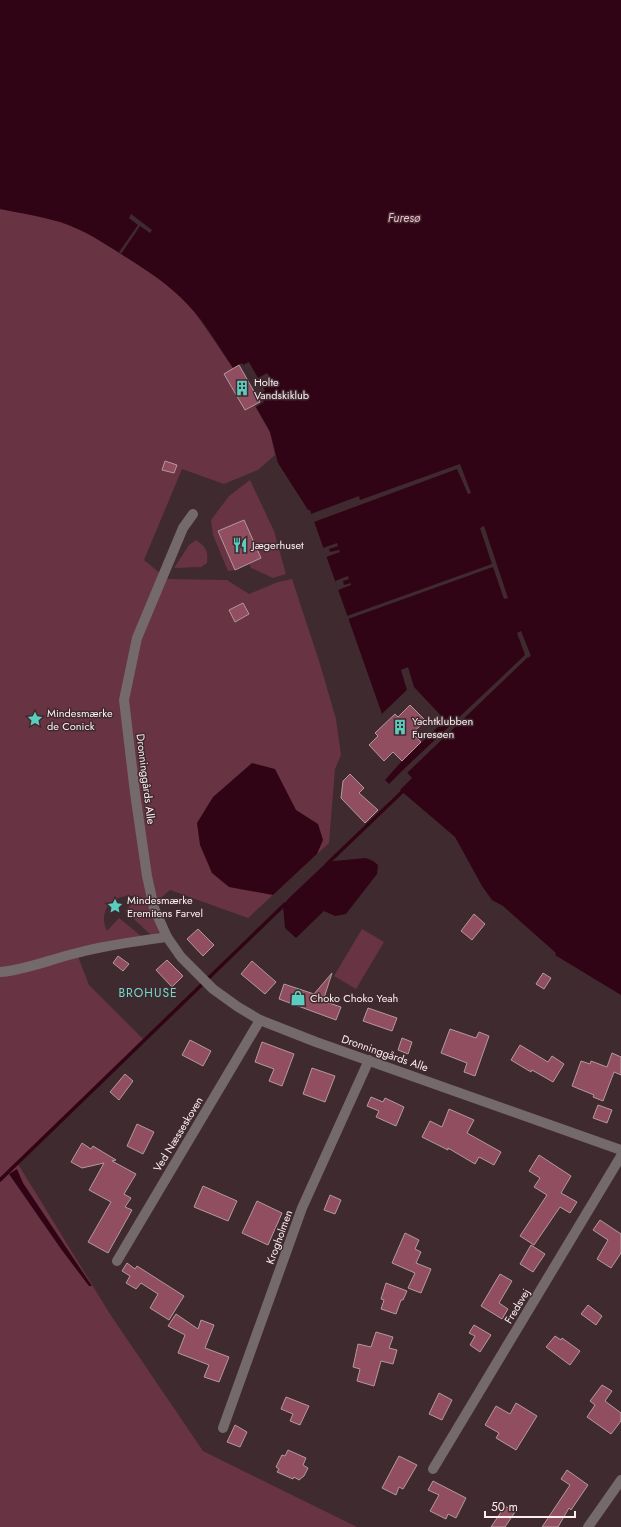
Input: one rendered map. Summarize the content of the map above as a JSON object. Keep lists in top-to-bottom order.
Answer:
{
  "streets": {
    "street": [
      "Dronninggårds Alle",
      "Ved Næsseskoven",
      "Krogholmen",
      "Fredsvej"
    ]
  },
  "crossings": [
    ["Dronninggårds Alle", "Ved Næsseskoven"],
    ["Dronninggårds Alle", "Krogholmen"]
  ],
  "districts": ["BROHUSE"],
  "water": ["Furesø"],
  "places": {
    "building": ["Holte Vandskiklub", "Yachtklubben Furesøen"],
    "restaurant": ["Jægerhuset"],
    "place": ["Mindesmærke de Conick", "Mindesmærke Eremitens Farvel"],
    "shop": ["Choko Choko Yeah"]
  },
  "scale_bar": "50 m"
}
